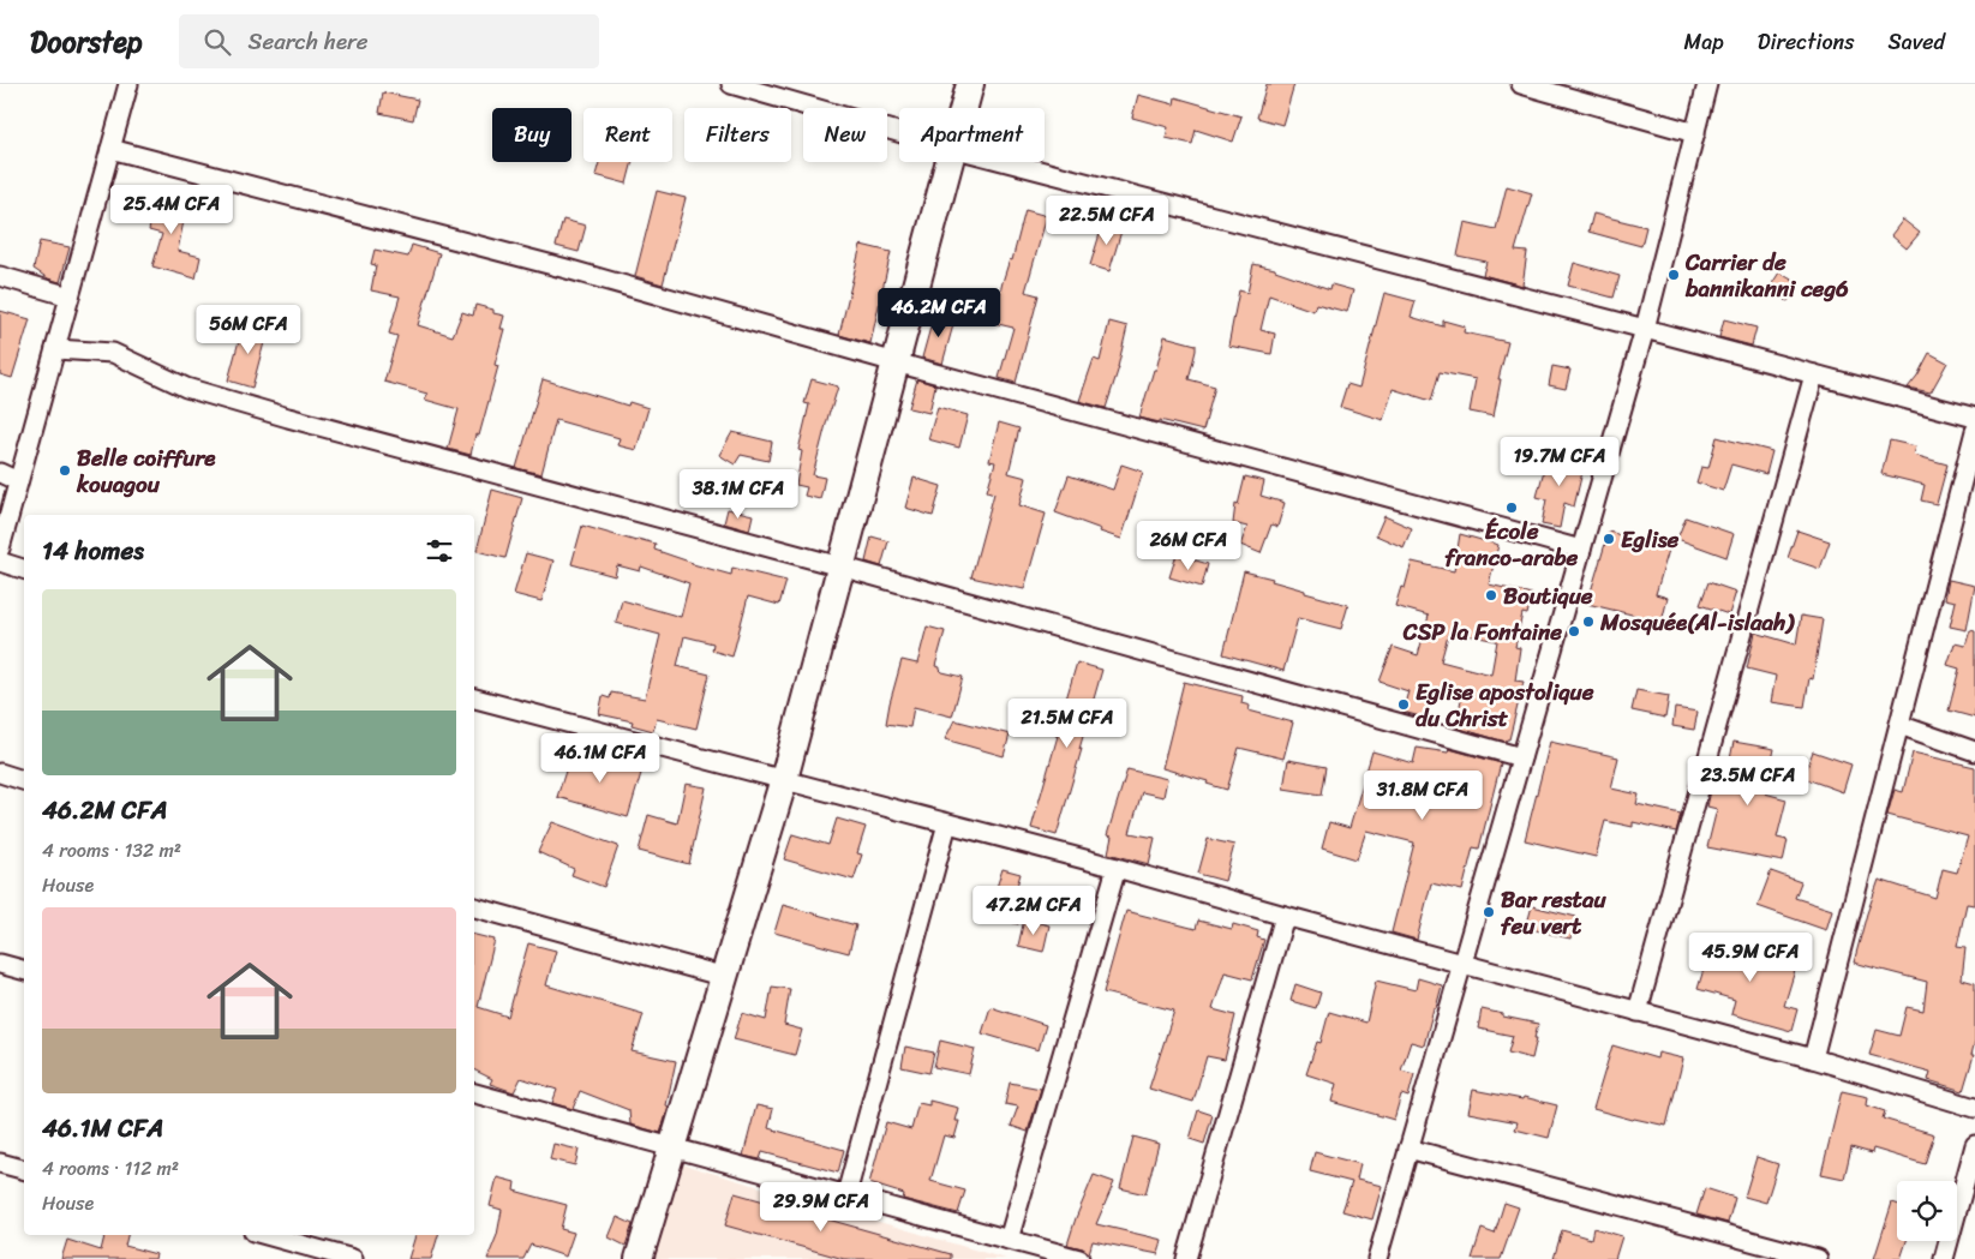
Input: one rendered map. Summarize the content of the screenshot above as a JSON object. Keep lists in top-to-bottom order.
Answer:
{
  "places": [
    "Carrier de bannikanni ceg6",
    "Belle coiffure kouagou",
    "École franco-arabe",
    "Eglise",
    "Boutique",
    "Mosquée(Al-islaah)",
    "CSP la Fontaine",
    "Eglise apostolique du Christ",
    "Bar restau feu vert"
  ],
  "page": {
    "header": "Doorstep",
    "search": "Search here",
    "nav": ["Map", "Directions", "Saved"],
    "chip": [
      "Buy",
      "Rent",
      "Filters",
      "New",
      "Apartment"
    ],
    "price": [
      "25.4M CFA",
      "22.5M CFA",
      "46.2M CFA",
      "56M CFA",
      "19.7M CFA",
      "38.1M CFA",
      "26M CFA",
      "21.5M CFA",
      "46.1M CFA",
      "23.5M CFA",
      "31.8M CFA",
      "47.2M CFA",
      "45.9M CFA",
      "29.9M CFA"
    ],
    "heading": "14 homes",
    "list": [
      {
        "name": "46.2M CFA",
        "note": "4 rooms · 132 m² · House"
      },
      {
        "name": "46.1M CFA",
        "note": "4 rooms · 112 m² · House"
      }
    ]
  }
}
